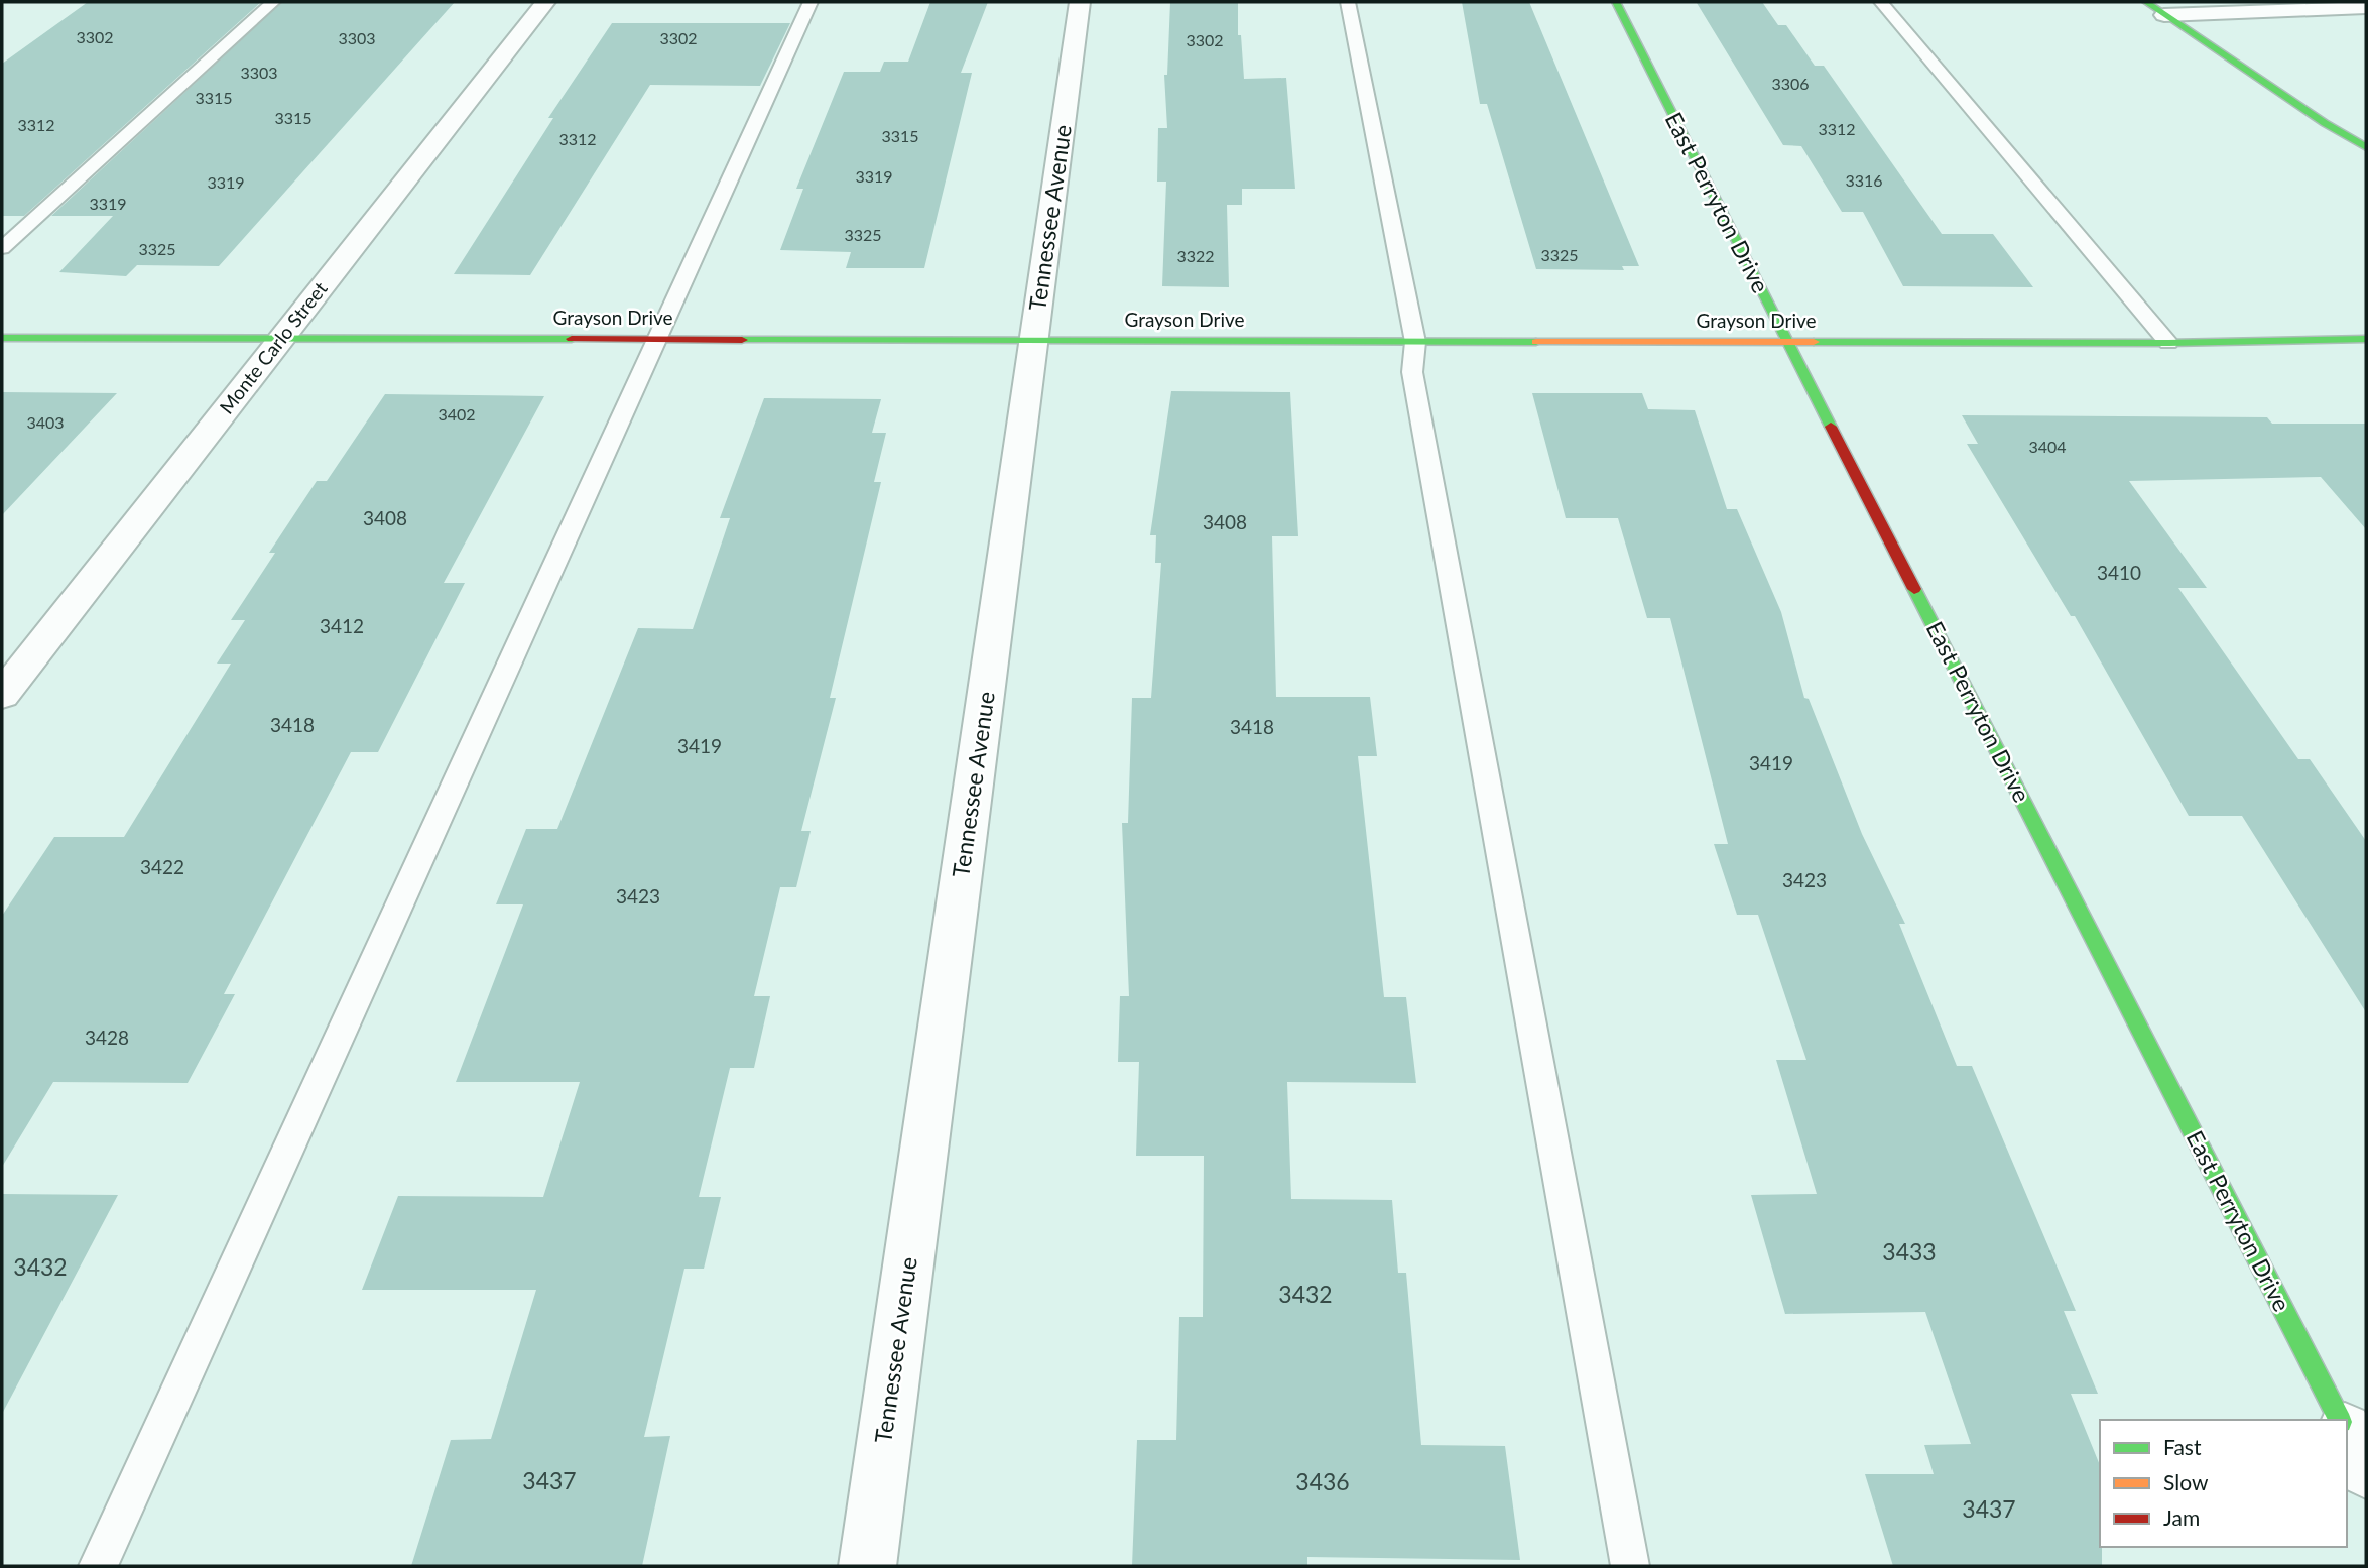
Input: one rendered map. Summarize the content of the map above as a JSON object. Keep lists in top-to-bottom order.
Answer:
{
  "streets": {
    "street": [
      "East Perryton Drive",
      "Tennessee Avenue",
      "Grayson Drive",
      "Monte Carlo Street"
    ]
  },
  "crossings": [
    ["East Perryton Drive", "Grayson Drive"],
    ["Tennessee Avenue", "Grayson Drive"],
    ["Grayson Drive", "Monte Carlo Street"]
  ],
  "house_numbers": [
    "3302",
    "3303",
    "3302",
    "3302",
    "3303",
    "3306",
    "3315",
    "3315",
    "3312",
    "3312",
    "3315",
    "3312",
    "3319",
    "3316",
    "3319",
    "3319",
    "3325",
    "3325",
    "3325",
    "3322",
    "3402",
    "3403",
    "3404",
    "3408",
    "3408",
    "3410",
    "3412",
    "3418",
    "3418",
    "3419",
    "3419",
    "3422",
    "3423",
    "3423",
    "3428",
    "3433",
    "3432",
    "3432",
    "3437",
    "3436",
    "3437"
  ],
  "legend": ["Fast", "Slow", "Jam"]
}
